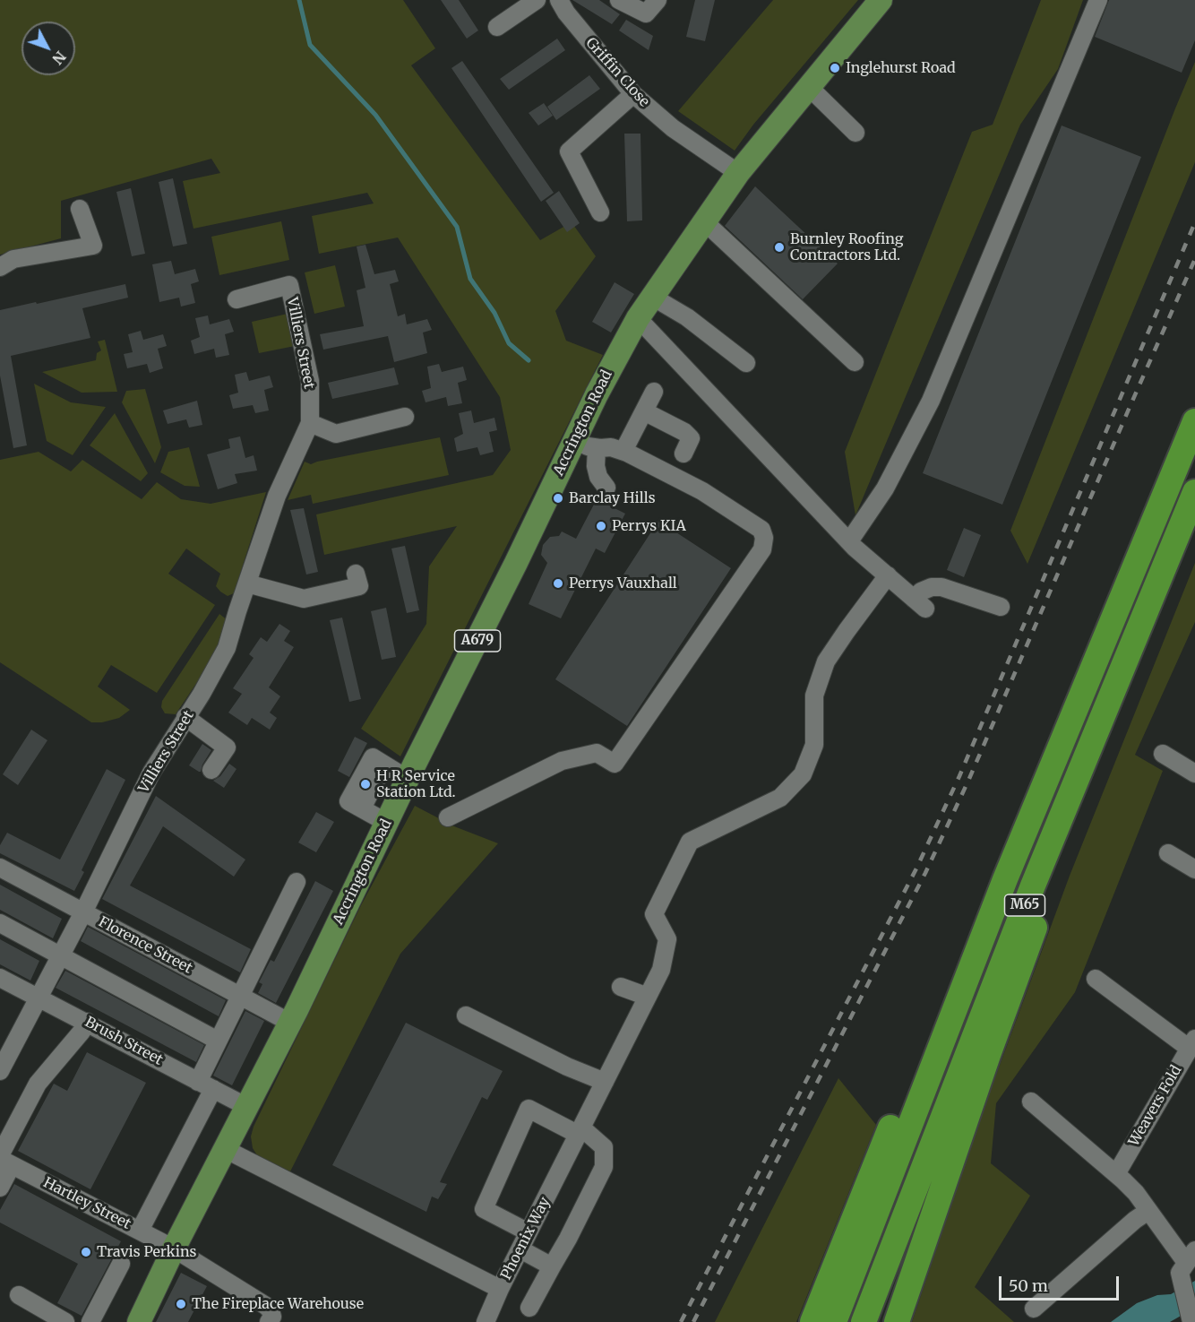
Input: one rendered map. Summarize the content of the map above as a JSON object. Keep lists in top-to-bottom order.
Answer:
{
  "streets": {
    "highway": ["M65"],
    "main road": ["Accrington Road", "A679"],
    "street": [
      "Griffin Close",
      "Villiers Street",
      "Florence Street",
      "Brush Street",
      "Weavers Fold",
      "Hartley Street",
      "Phoenix Way"
    ]
  },
  "crossings": [
    ["Griffin Close", "Accrington Road"],
    ["Villiers Street", "Florence Street"],
    ["Villiers Street", "Brush Street"],
    ["Accrington Road", "Florence Street"],
    ["Accrington Road", "Brush Street"],
    ["Accrington Road", "Hartley Street"],
    ["Accrington Road", "Phoenix Way"]
  ],
  "places": [
    "Inglehurst Road",
    "Burnley Roofing Contractors Ltd.",
    "Barclay Hills",
    "Perrys KIA",
    "Perrys Vauxhall",
    "H R Service Station Ltd.",
    "Travis Perkins",
    "The Fireplace Warehouse"
  ],
  "scale_bar": "50 m",
  "north": "bottom right"
}
